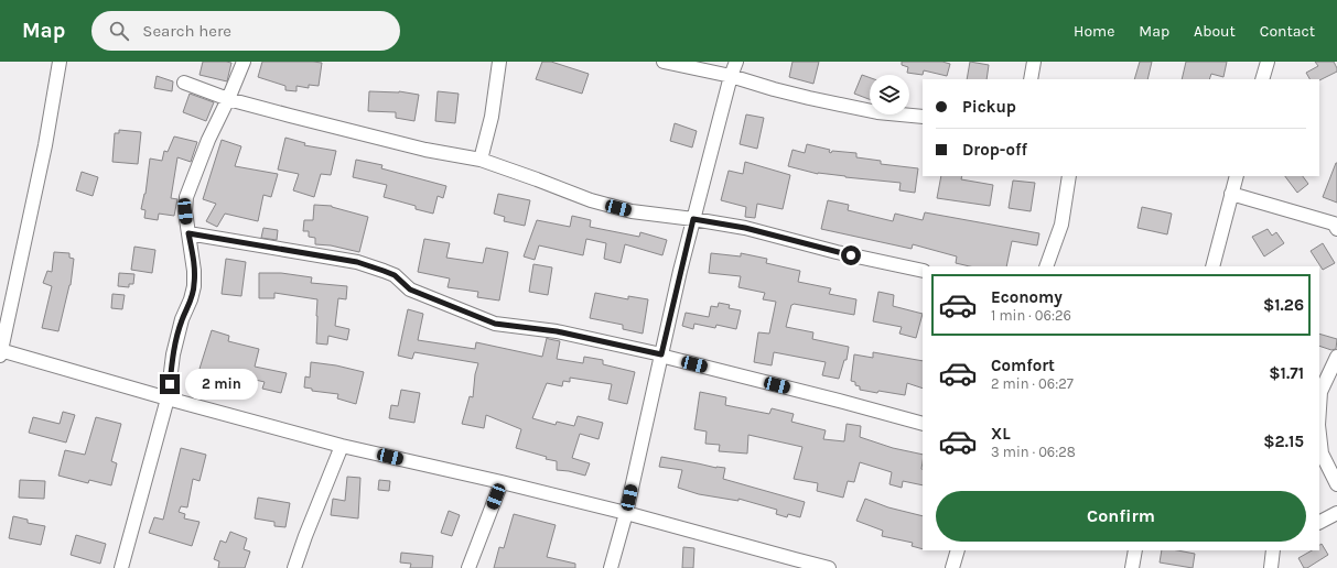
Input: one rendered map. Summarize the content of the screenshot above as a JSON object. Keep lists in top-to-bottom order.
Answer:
{
  "page": {
    "header": "Map",
    "search": "Search here",
    "nav": [
      "Home",
      "Map",
      "About",
      "Contact"
    ],
    "banner": ["Pickup", "Drop-off"],
    "list": [
      {
        "name": "Economy",
        "note": "1 min · 06:26",
        "value": "$1.26"
      },
      {
        "name": "Comfort",
        "note": "2 min · 06:27",
        "value": "$1.71"
      },
      {
        "name": "XL",
        "note": "3 min · 06:28",
        "value": "$2.15"
      }
    ],
    "bubble": "2 min",
    "buttons": "Confirm"
  }
}
